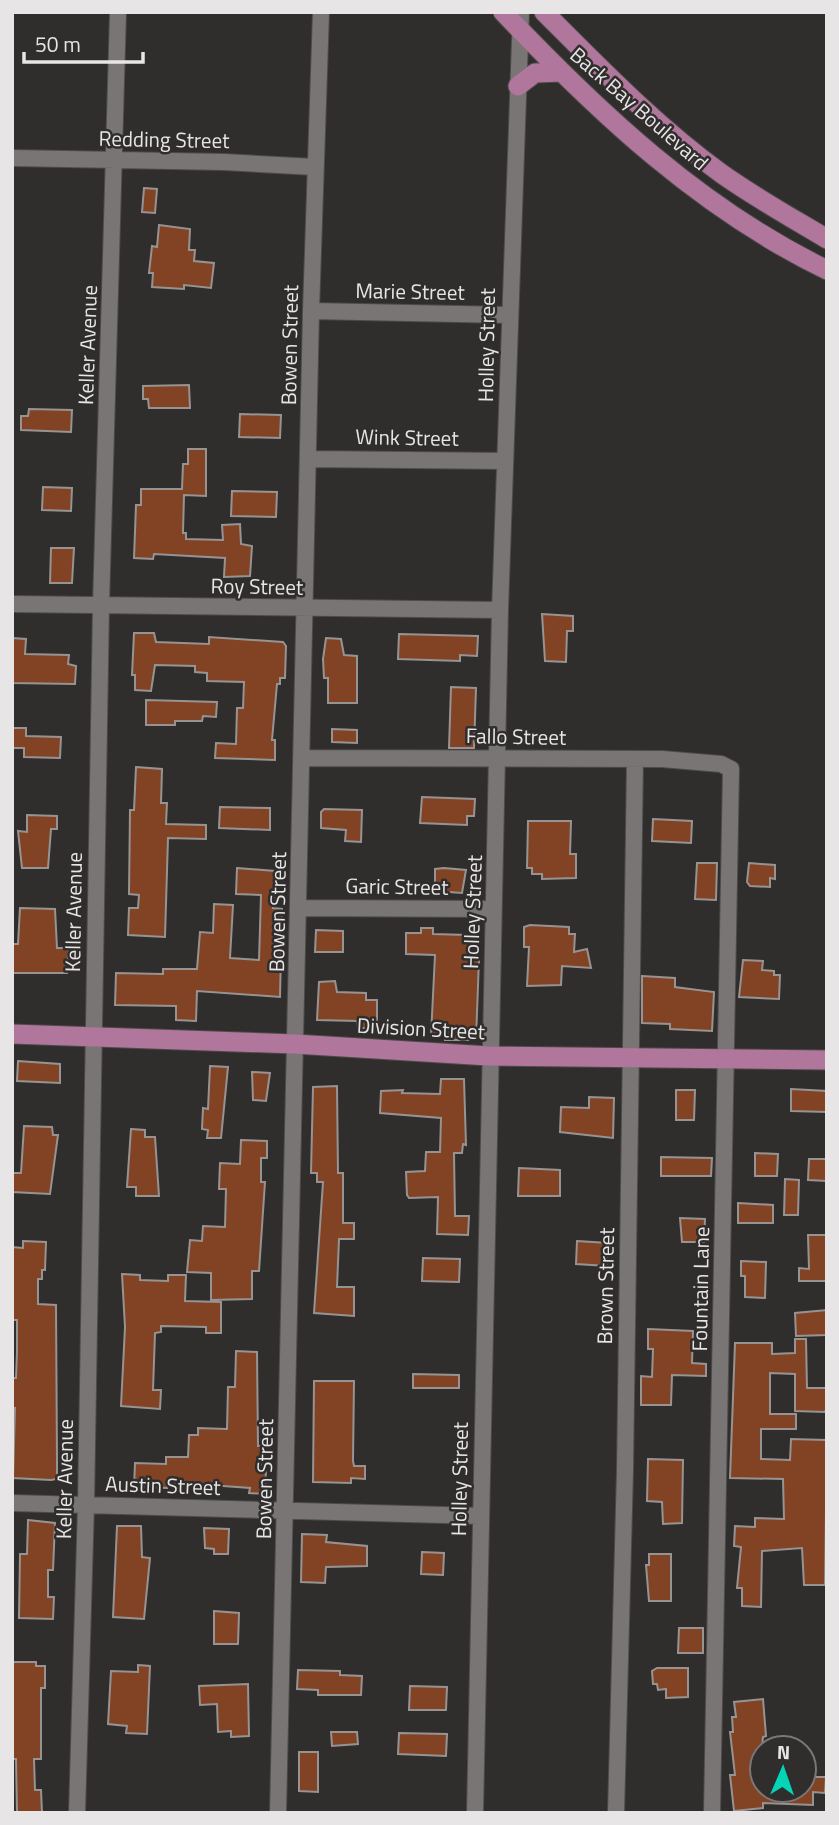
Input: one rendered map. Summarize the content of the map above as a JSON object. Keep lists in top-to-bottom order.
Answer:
{
  "streets": {
    "main road": ["Back Bay Boulevard", "Division Street"],
    "street": [
      "Redding Street",
      "Marie Street",
      "Keller Avenue",
      "Bowen Street",
      "Holley Street",
      "Wink Street",
      "Roy Street",
      "Fallo Street",
      "Garic Street",
      "Brown Street",
      "Fountain Lane",
      "Austin Street"
    ]
  },
  "crossings": [
    ["Back Bay Boulevard", "Holley Street"],
    ["Redding Street", "Keller Avenue"],
    ["Redding Street", "Bowen Street"],
    ["Marie Street", "Bowen Street"],
    ["Marie Street", "Holley Street"],
    ["Keller Avenue", "Roy Street"],
    ["Keller Avenue", "Division Street"],
    ["Keller Avenue", "Austin Street"],
    ["Bowen Street", "Wink Street"],
    ["Bowen Street", "Roy Street"],
    ["Bowen Street", "Fallo Street"],
    ["Bowen Street", "Garic Street"],
    ["Bowen Street", "Division Street"],
    ["Bowen Street", "Austin Street"],
    ["Holley Street", "Wink Street"],
    ["Holley Street", "Roy Street"],
    ["Holley Street", "Fallo Street"],
    ["Holley Street", "Garic Street"],
    ["Holley Street", "Division Street"],
    ["Holley Street", "Austin Street"],
    ["Fallo Street", "Brown Street"],
    ["Fallo Street", "Fountain Lane"],
    ["Division Street", "Brown Street"],
    ["Division Street", "Fountain Lane"]
  ],
  "scale_bar": "50 m",
  "north": "top"
}
